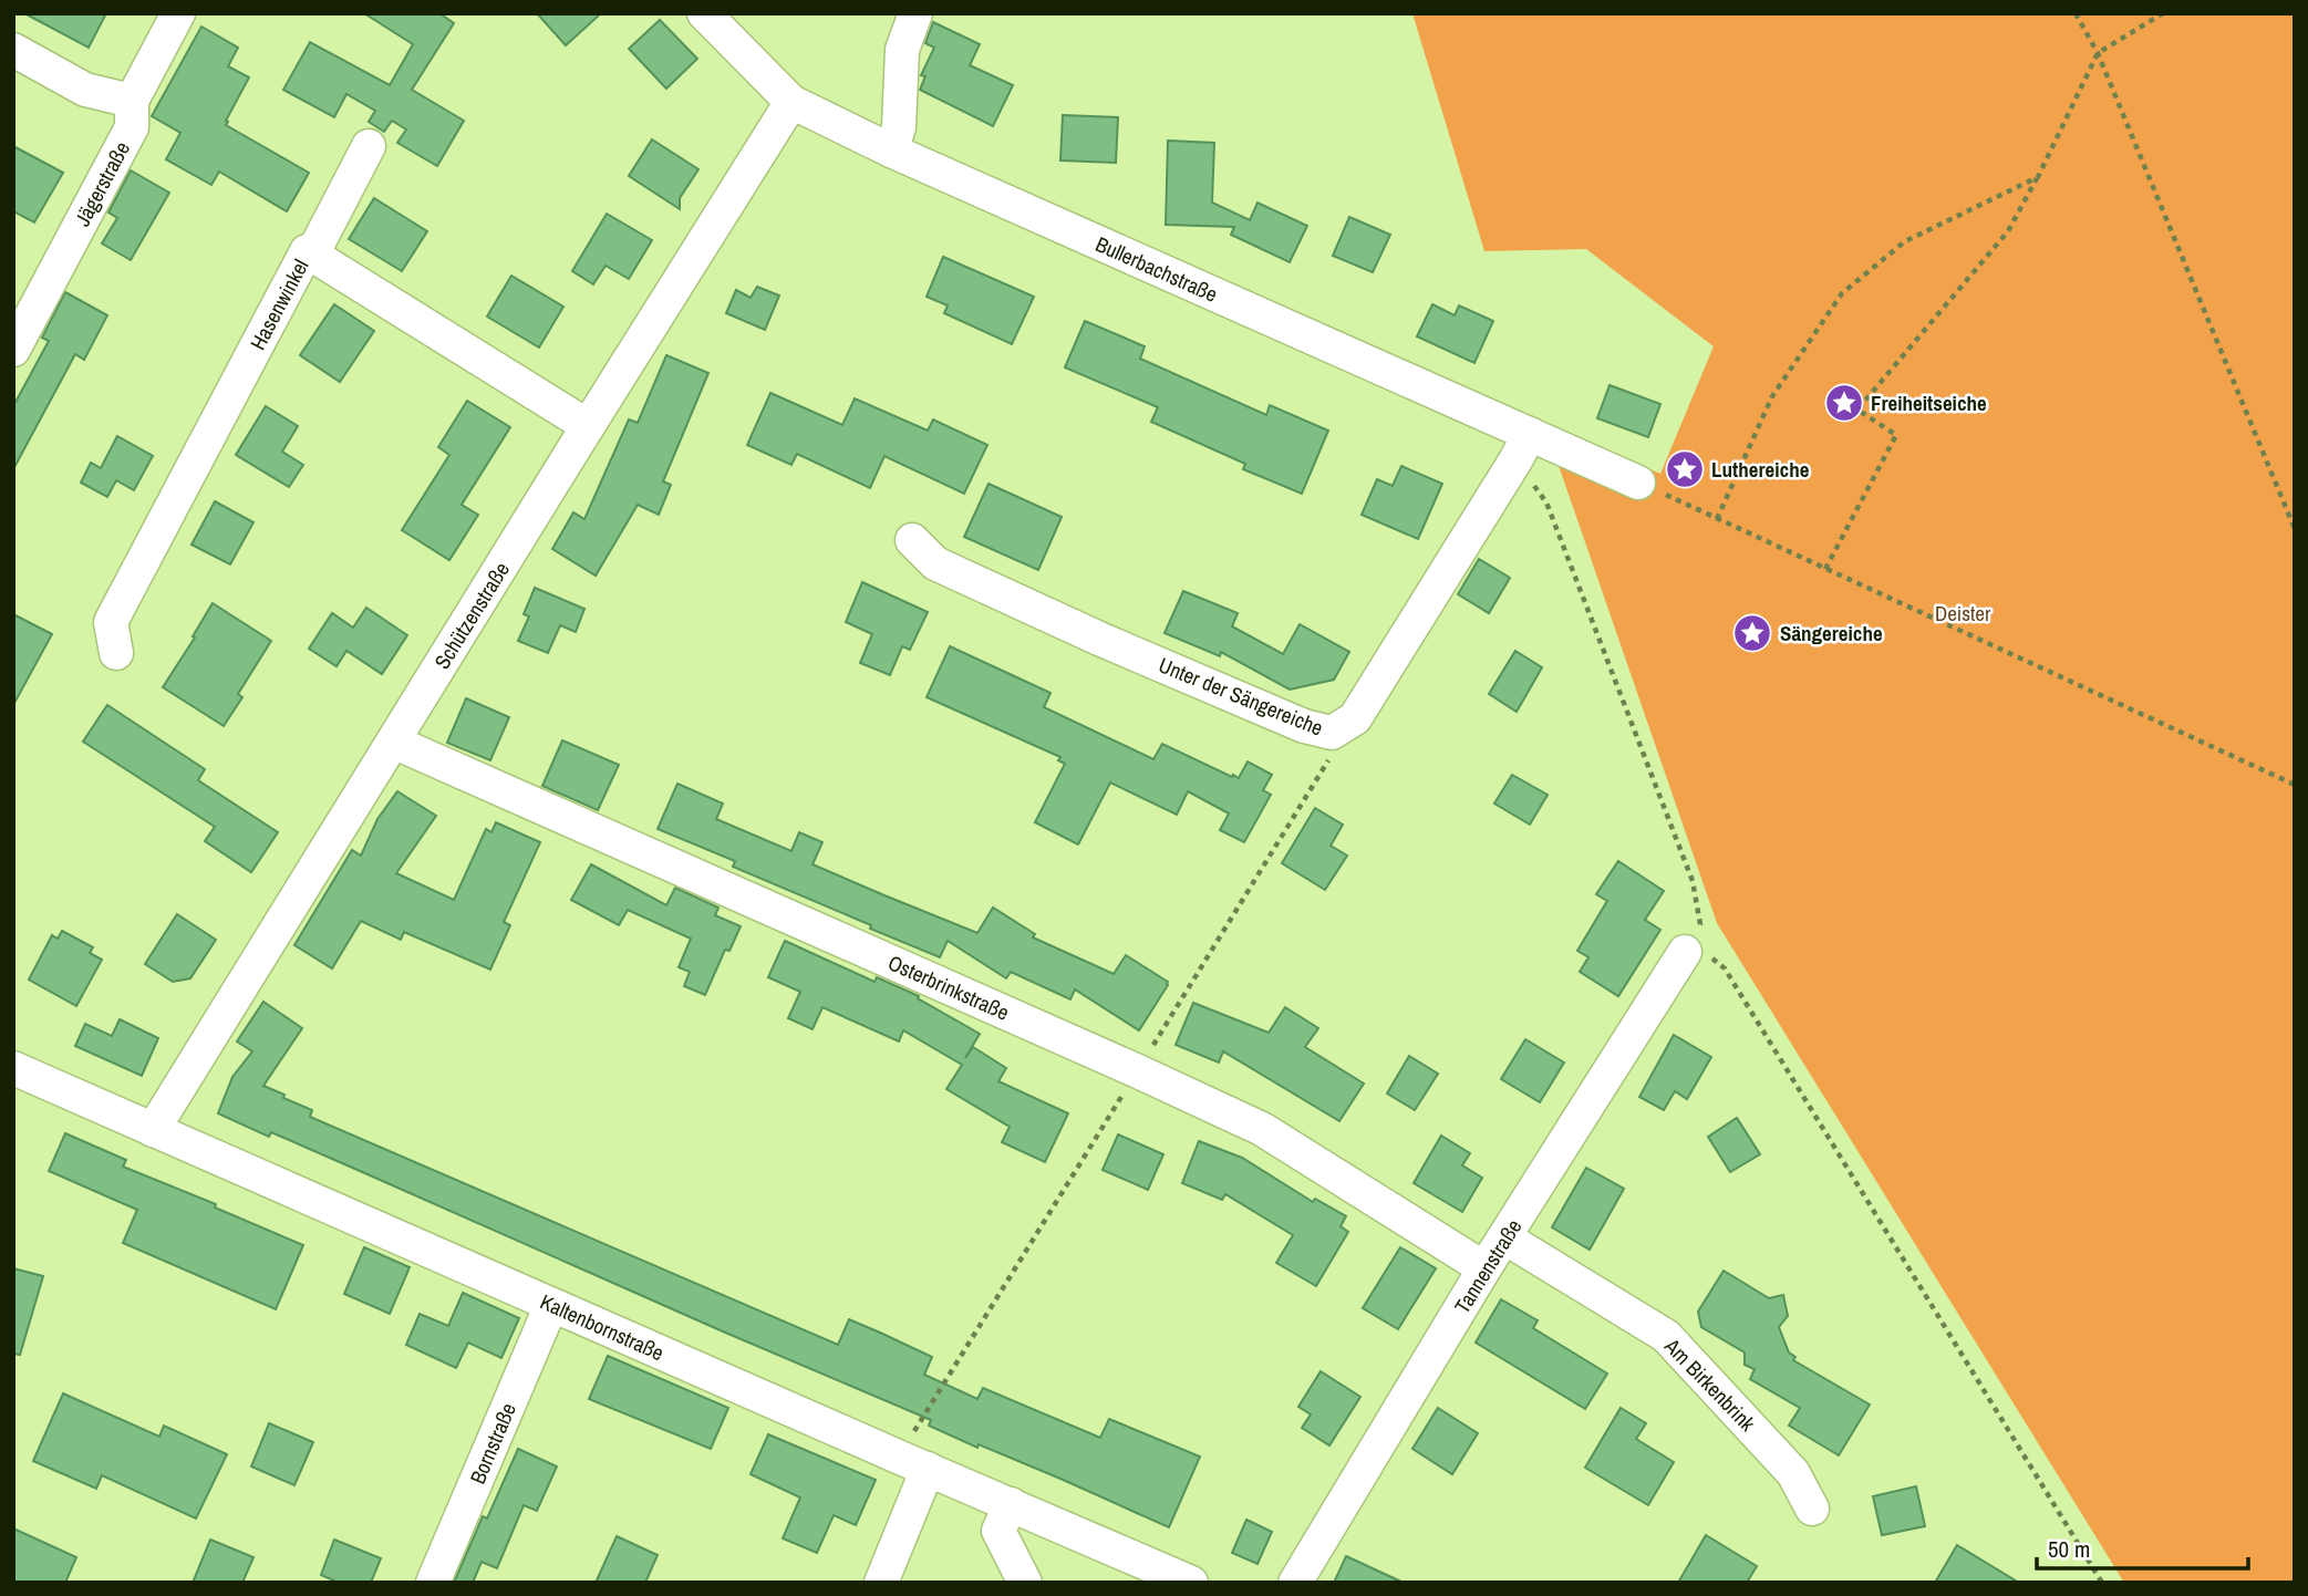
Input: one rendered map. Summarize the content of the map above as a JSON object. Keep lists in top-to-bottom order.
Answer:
{
  "streets": {
    "street": [
      "Jägerstraße",
      "Bullerbachstraße",
      "Hasenwinkel",
      "Schützenstraße",
      "Unter der Sängereiche",
      "Osterbrinkstraße",
      "Tannenstraße",
      "Kaltenbornstraße",
      "Am Birkenbrink",
      "Bornstraße"
    ]
  },
  "crossings": [
    ["Bullerbachstraße", "Schützenstraße"],
    ["Bullerbachstraße", "Unter der Sängereiche"],
    ["Hasenwinkel", "Schützenstraße"],
    ["Schützenstraße", "Osterbrinkstraße"],
    ["Schützenstraße", "Kaltenbornstraße"],
    ["Osterbrinkstraße", "Tannenstraße"],
    ["Tannenstraße", "Am Birkenbrink"],
    ["Kaltenbornstraße", "Bornstraße"]
  ],
  "parks": ["Deister"],
  "places": {
    "place": ["Freiheitseiche", "Luthereiche", "Sängereiche"]
  },
  "scale_bar": "50 m"
}
